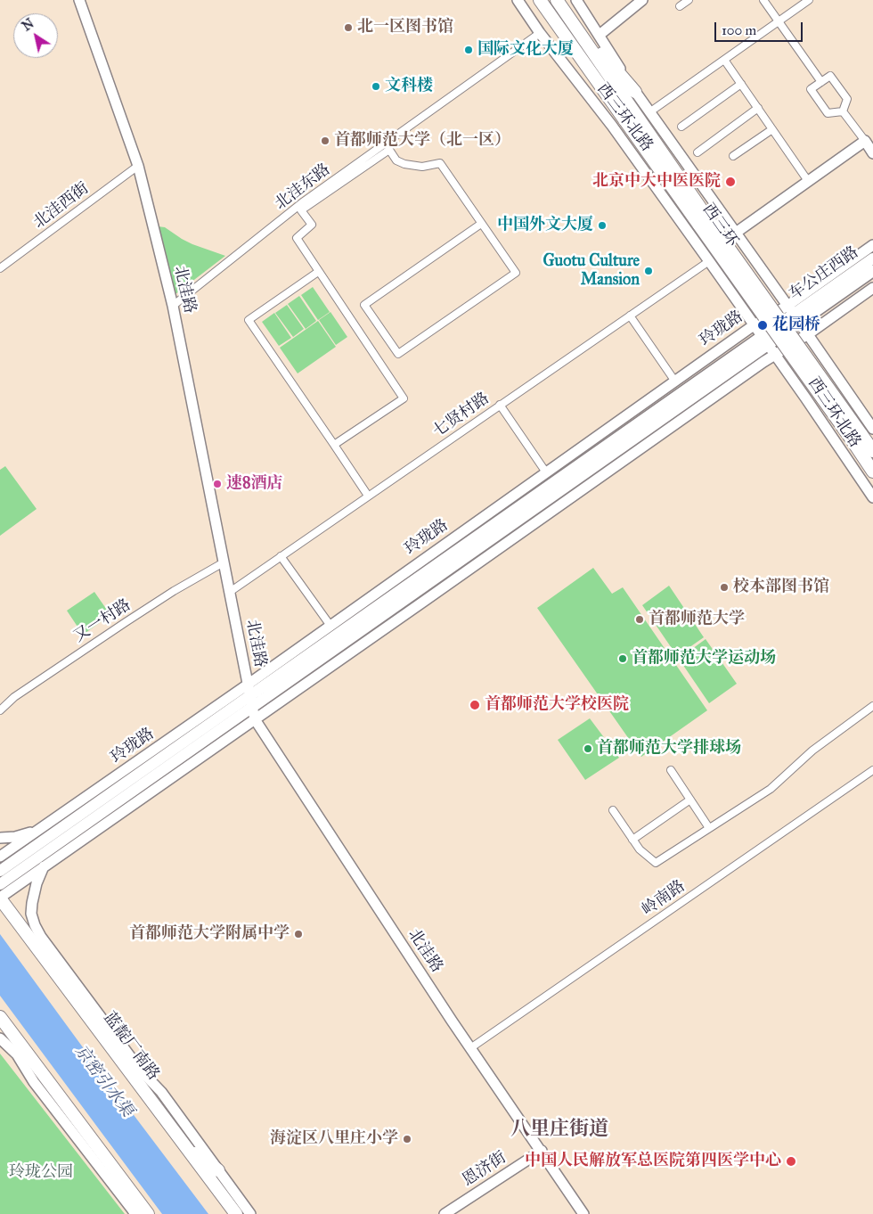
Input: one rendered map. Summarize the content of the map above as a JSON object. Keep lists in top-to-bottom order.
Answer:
{
  "streets": {
    "highway": ["西三环", "蓝靛厂南路"],
    "main road": ["车公庄西路", "玲珑路"],
    "street": [
      "西三环北路",
      "北洼东路",
      "北洼西街",
      "北洼路",
      "七贤村路",
      "又一村路",
      "岭南路",
      "恩济街"
    ]
  },
  "crossings": [
    ["西三环北路", "北洼东路"],
    ["西三环北路", "车公庄西路"],
    ["西三环北路", "玲珑路"],
    ["西三环北路", "七贤村路"],
    ["北洼东路", "北洼路"],
    ["北洼西街", "北洼路"],
    ["车公庄西路", "玲珑路"],
    ["北洼路", "玲珑路"],
    ["北洼路", "七贤村路"],
    ["北洼路", "又一村路"],
    ["北洼路", "岭南路"],
    ["北洼路", "恩济街"],
    ["玲珑路", "蓝靛厂南路"]
  ],
  "districts": ["八里庄街道"],
  "water": ["京密引水渠"],
  "parks": ["玲珑公园"],
  "places": [
    "北一区图书馆",
    "国际文化大厦",
    "文科楼",
    "首都师范大学（北一区）",
    "北京中大中医医院",
    "中国外文大厦",
    "Guotu Culture Mansion",
    "花园桥",
    "速8酒店",
    "校本部图书馆",
    "首都师范大学",
    "首都师范大学运动场",
    "首都师范大学校医院",
    "首都师范大学排球场",
    "首都师范大学附属中学",
    "海淀区八里庄小学",
    "中国人民解放军总医院第四医学中心"
  ],
  "scale_bar": "100 m",
  "north": "top left"
}
